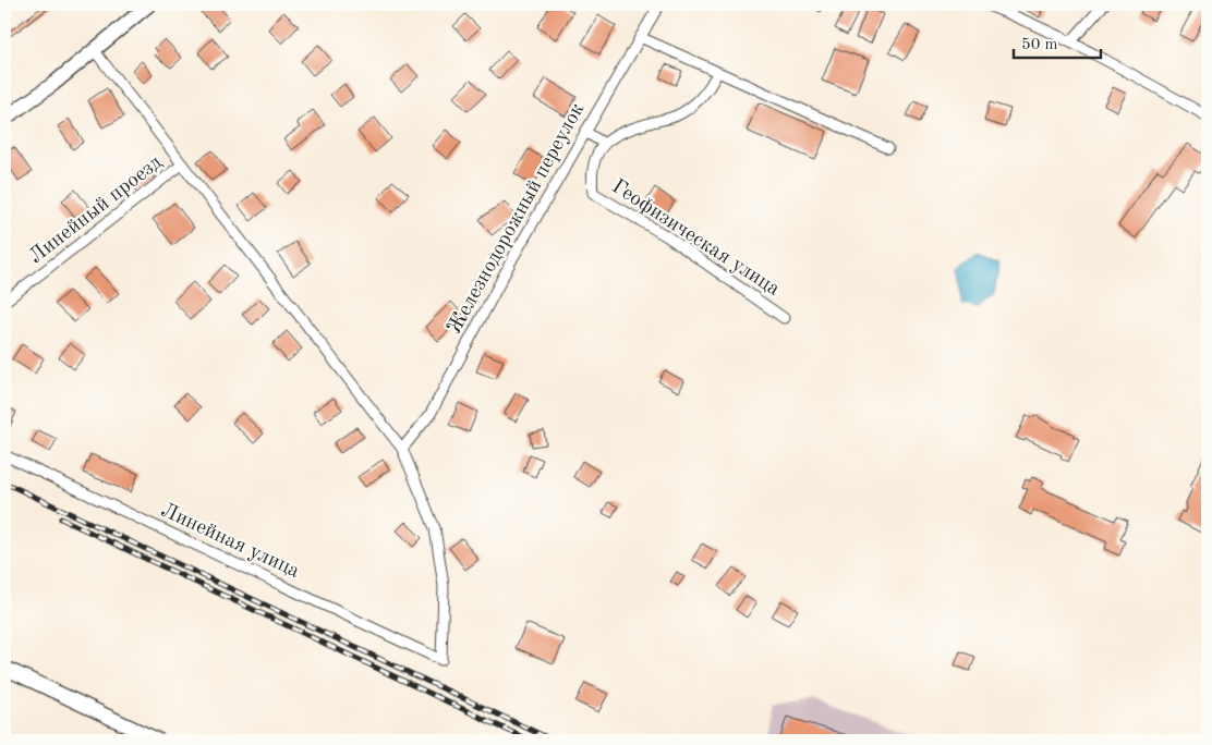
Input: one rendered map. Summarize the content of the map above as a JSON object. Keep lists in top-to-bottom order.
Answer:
{
  "streets": {
    "street": [
      "Линейный проезд",
      "Железнодорожный переулок",
      "Геофизическая улица",
      "Линейная улица"
    ]
  },
  "crossings": [
    ["Железнодорожный переулок", "Линейная улица"]
  ],
  "scale_bar": "50 m"
}
